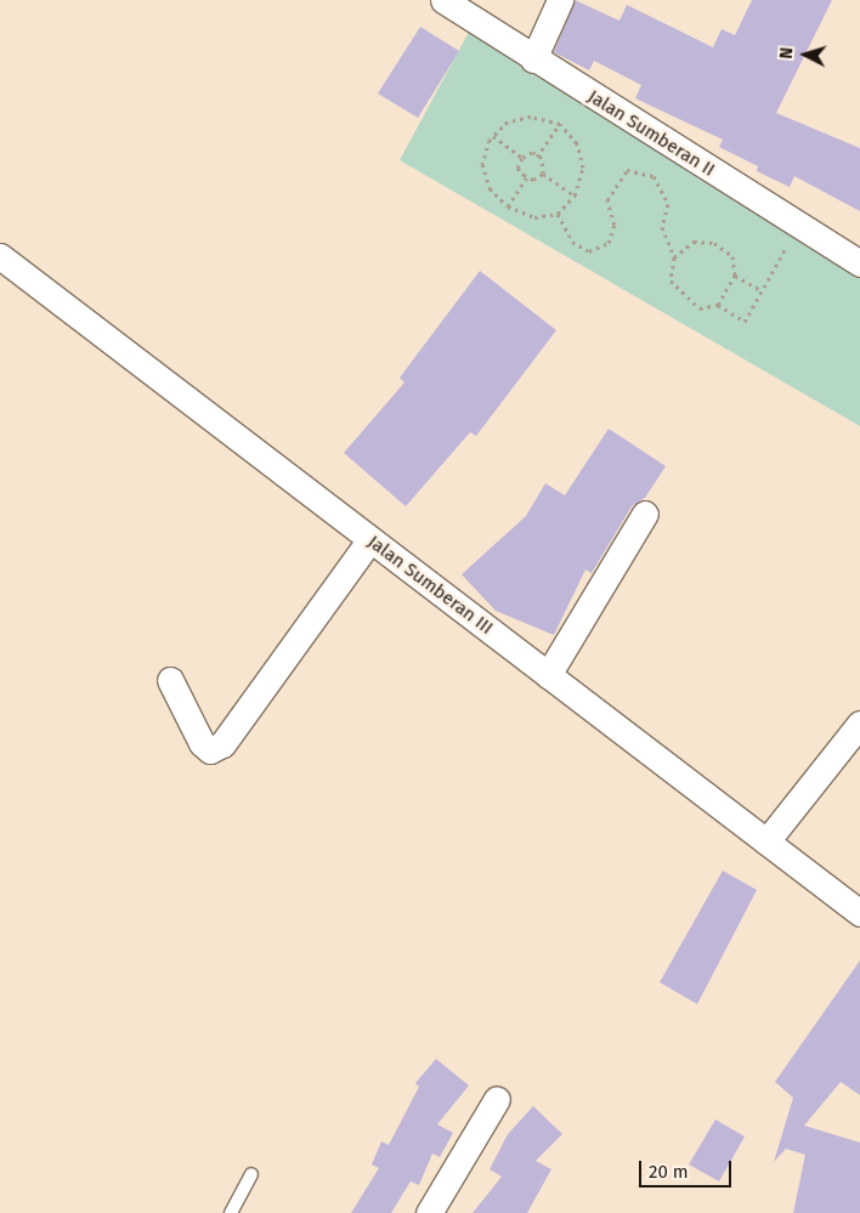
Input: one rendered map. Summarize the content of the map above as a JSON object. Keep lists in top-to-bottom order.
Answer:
{
  "streets": {
    "street": ["Jalan Sumberan II", "Jalan Sumberan III"]
  },
  "scale_bar": "20 m",
  "north": "left"
}
